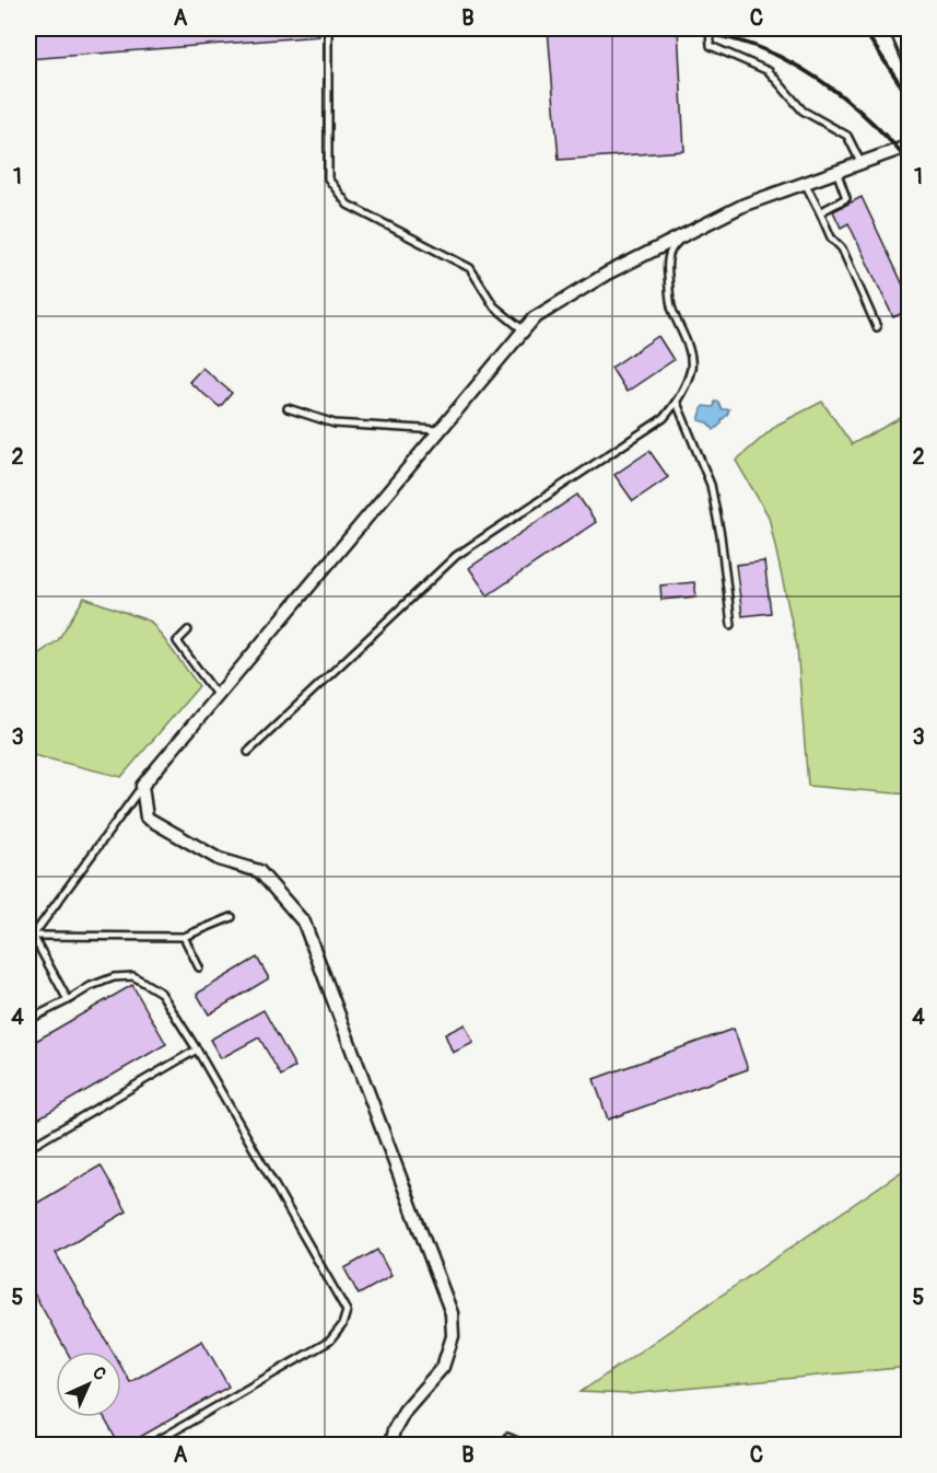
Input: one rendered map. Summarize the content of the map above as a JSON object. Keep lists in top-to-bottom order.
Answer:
{
  "north": "top right",
  "grid": {
    "columns": ["A", "B", "C"],
    "rows": [
      "1",
      "2",
      "3",
      "4",
      "5"
    ]
  }
}
